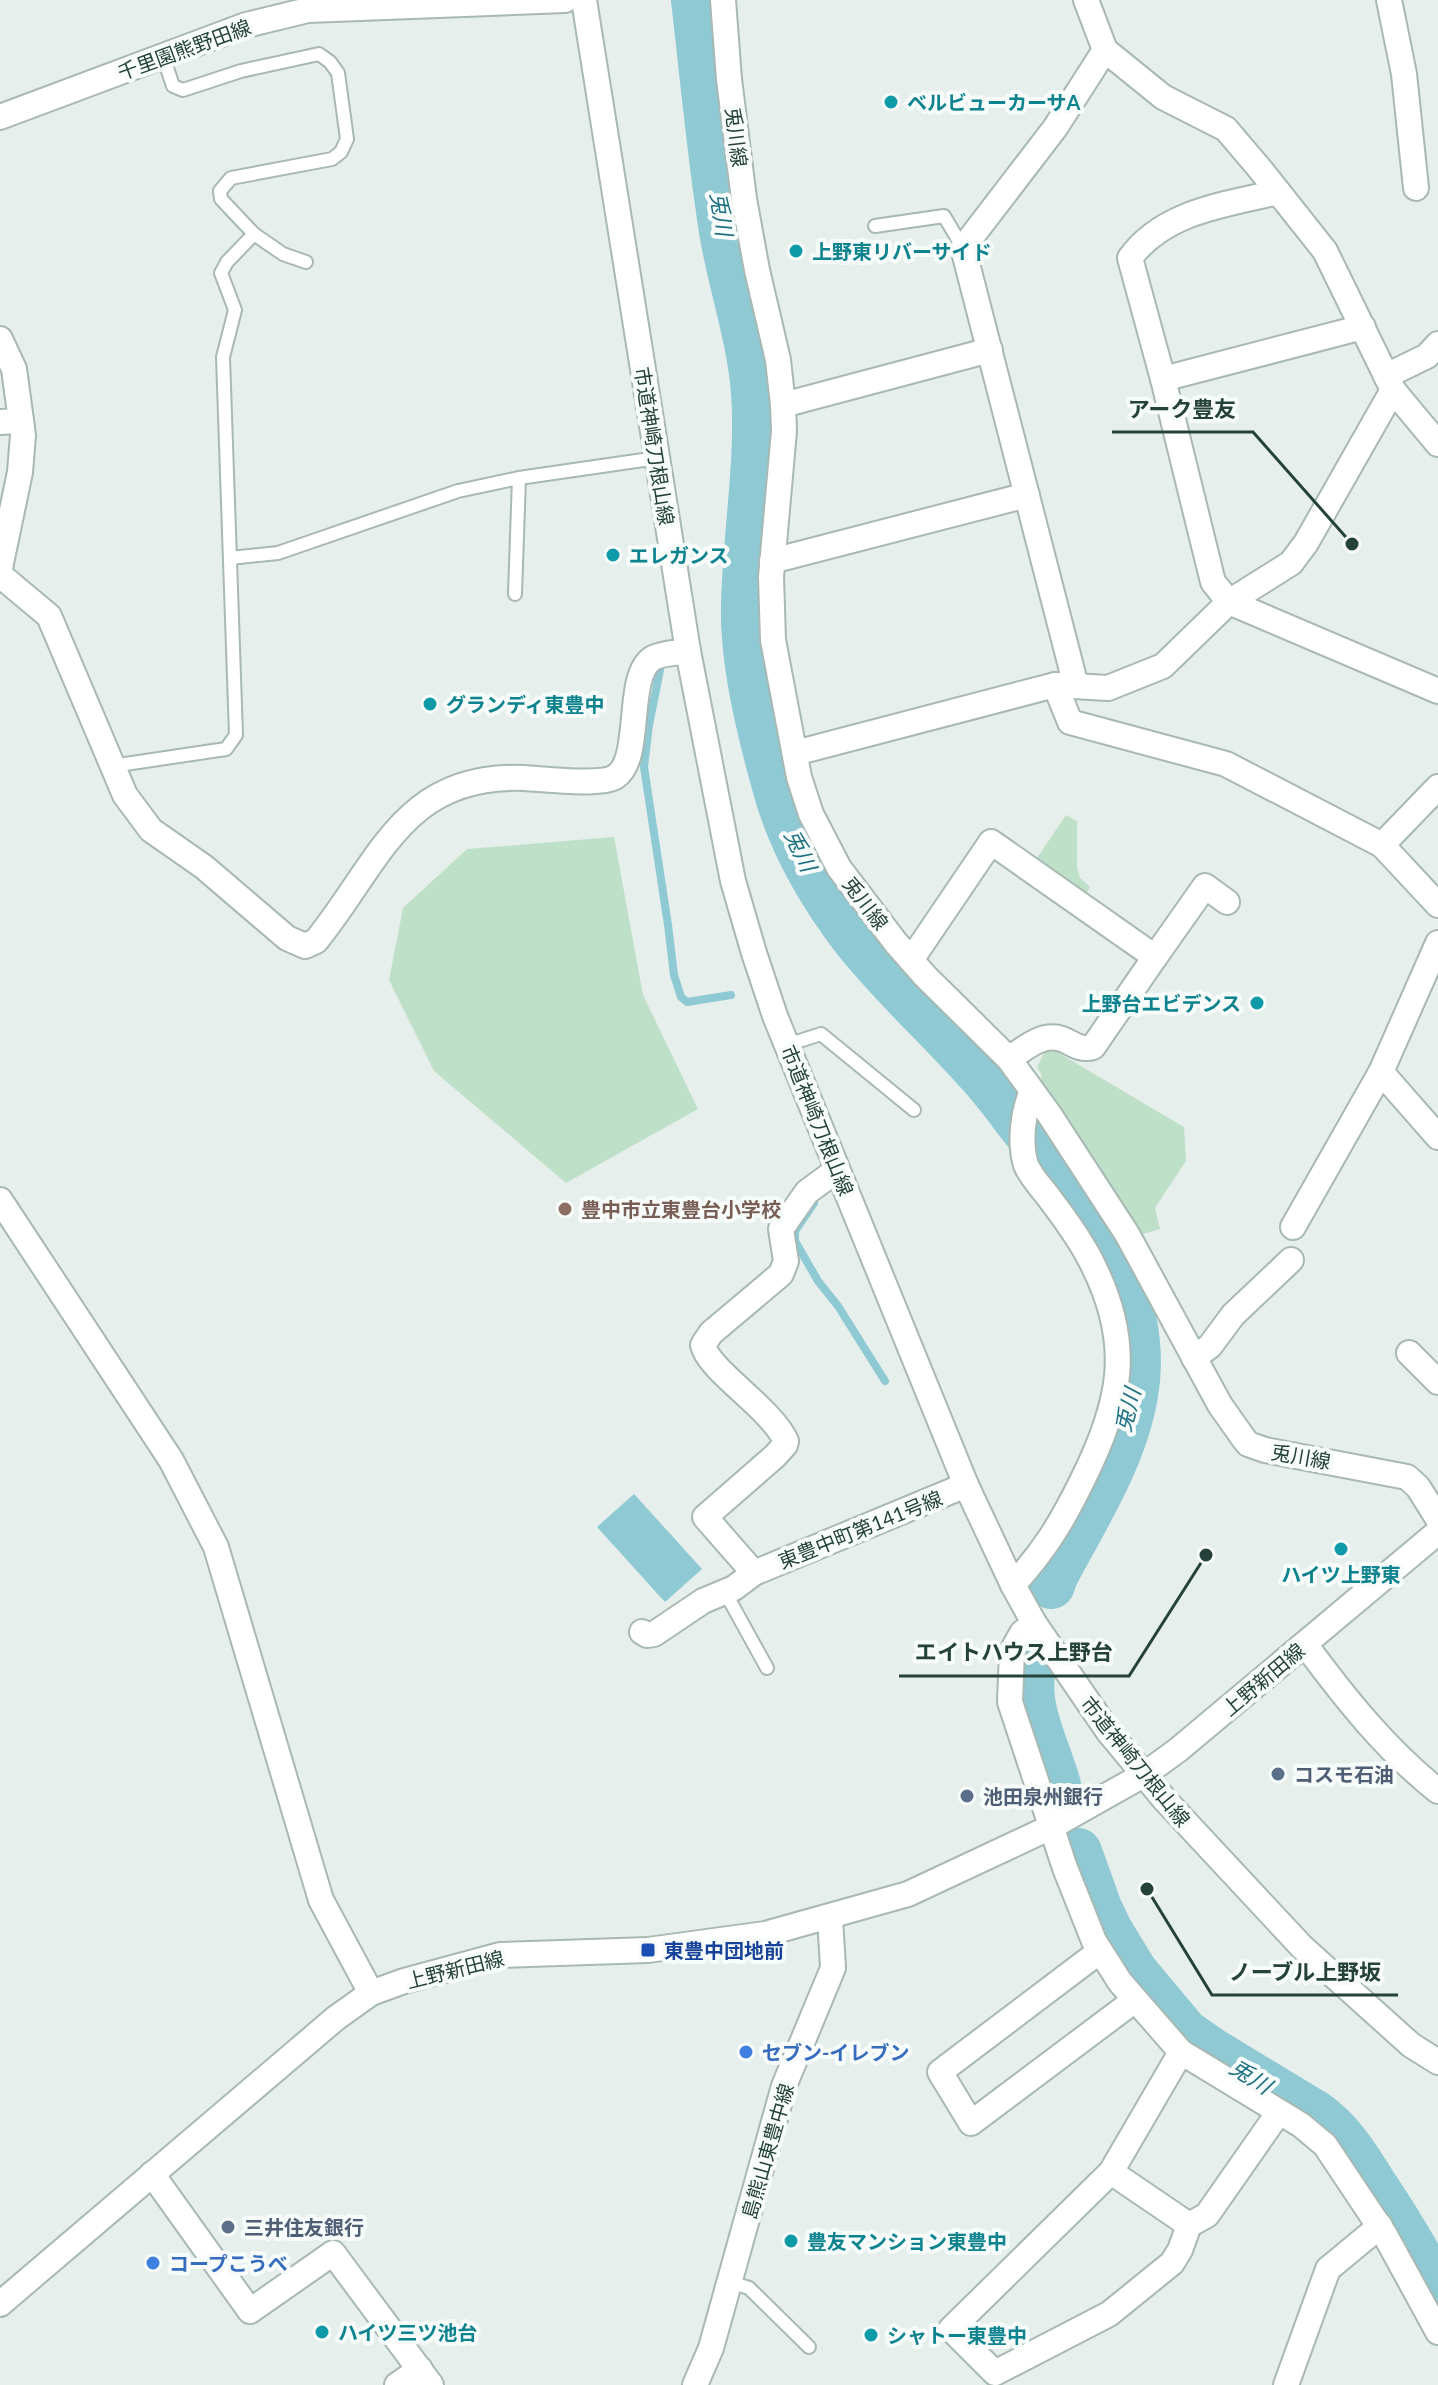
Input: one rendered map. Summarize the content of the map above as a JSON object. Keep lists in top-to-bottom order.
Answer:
{
  "streets": {
    "street": [
      "千里園熊野田線",
      "兎川線",
      "市道神崎刀根山線",
      "東豊中町第141号線",
      "上野新田線",
      "島熊山東豊中線"
    ]
  },
  "crossings": [
    ["市道神崎刀根山線", "東豊中町第141号線"],
    ["市道神崎刀根山線", "上野新田線"],
    ["上野新田線", "島熊山東豊中線"]
  ],
  "water": ["兎川"],
  "places": {
    "other": [
      "ベルビューカーサA",
      "上野東リバーサイド",
      "アーク豊友",
      "エレガンス",
      "グランディ東豊中",
      "上野台エビデンス",
      "豊中市立東豊台小学校",
      "ハイツ上野東",
      "エイトハウス上野台",
      "コスモ石油",
      "池田泉州銀行",
      "ノーブル上野坂",
      "セブン-イレブン",
      "三井住友銀行",
      "豊友マンション東豊中",
      "コープこうべ",
      "ハイツ三ツ池台",
      "シャトー東豊中"
    ],
    "transit": ["東豊中団地前"]
  }
}
